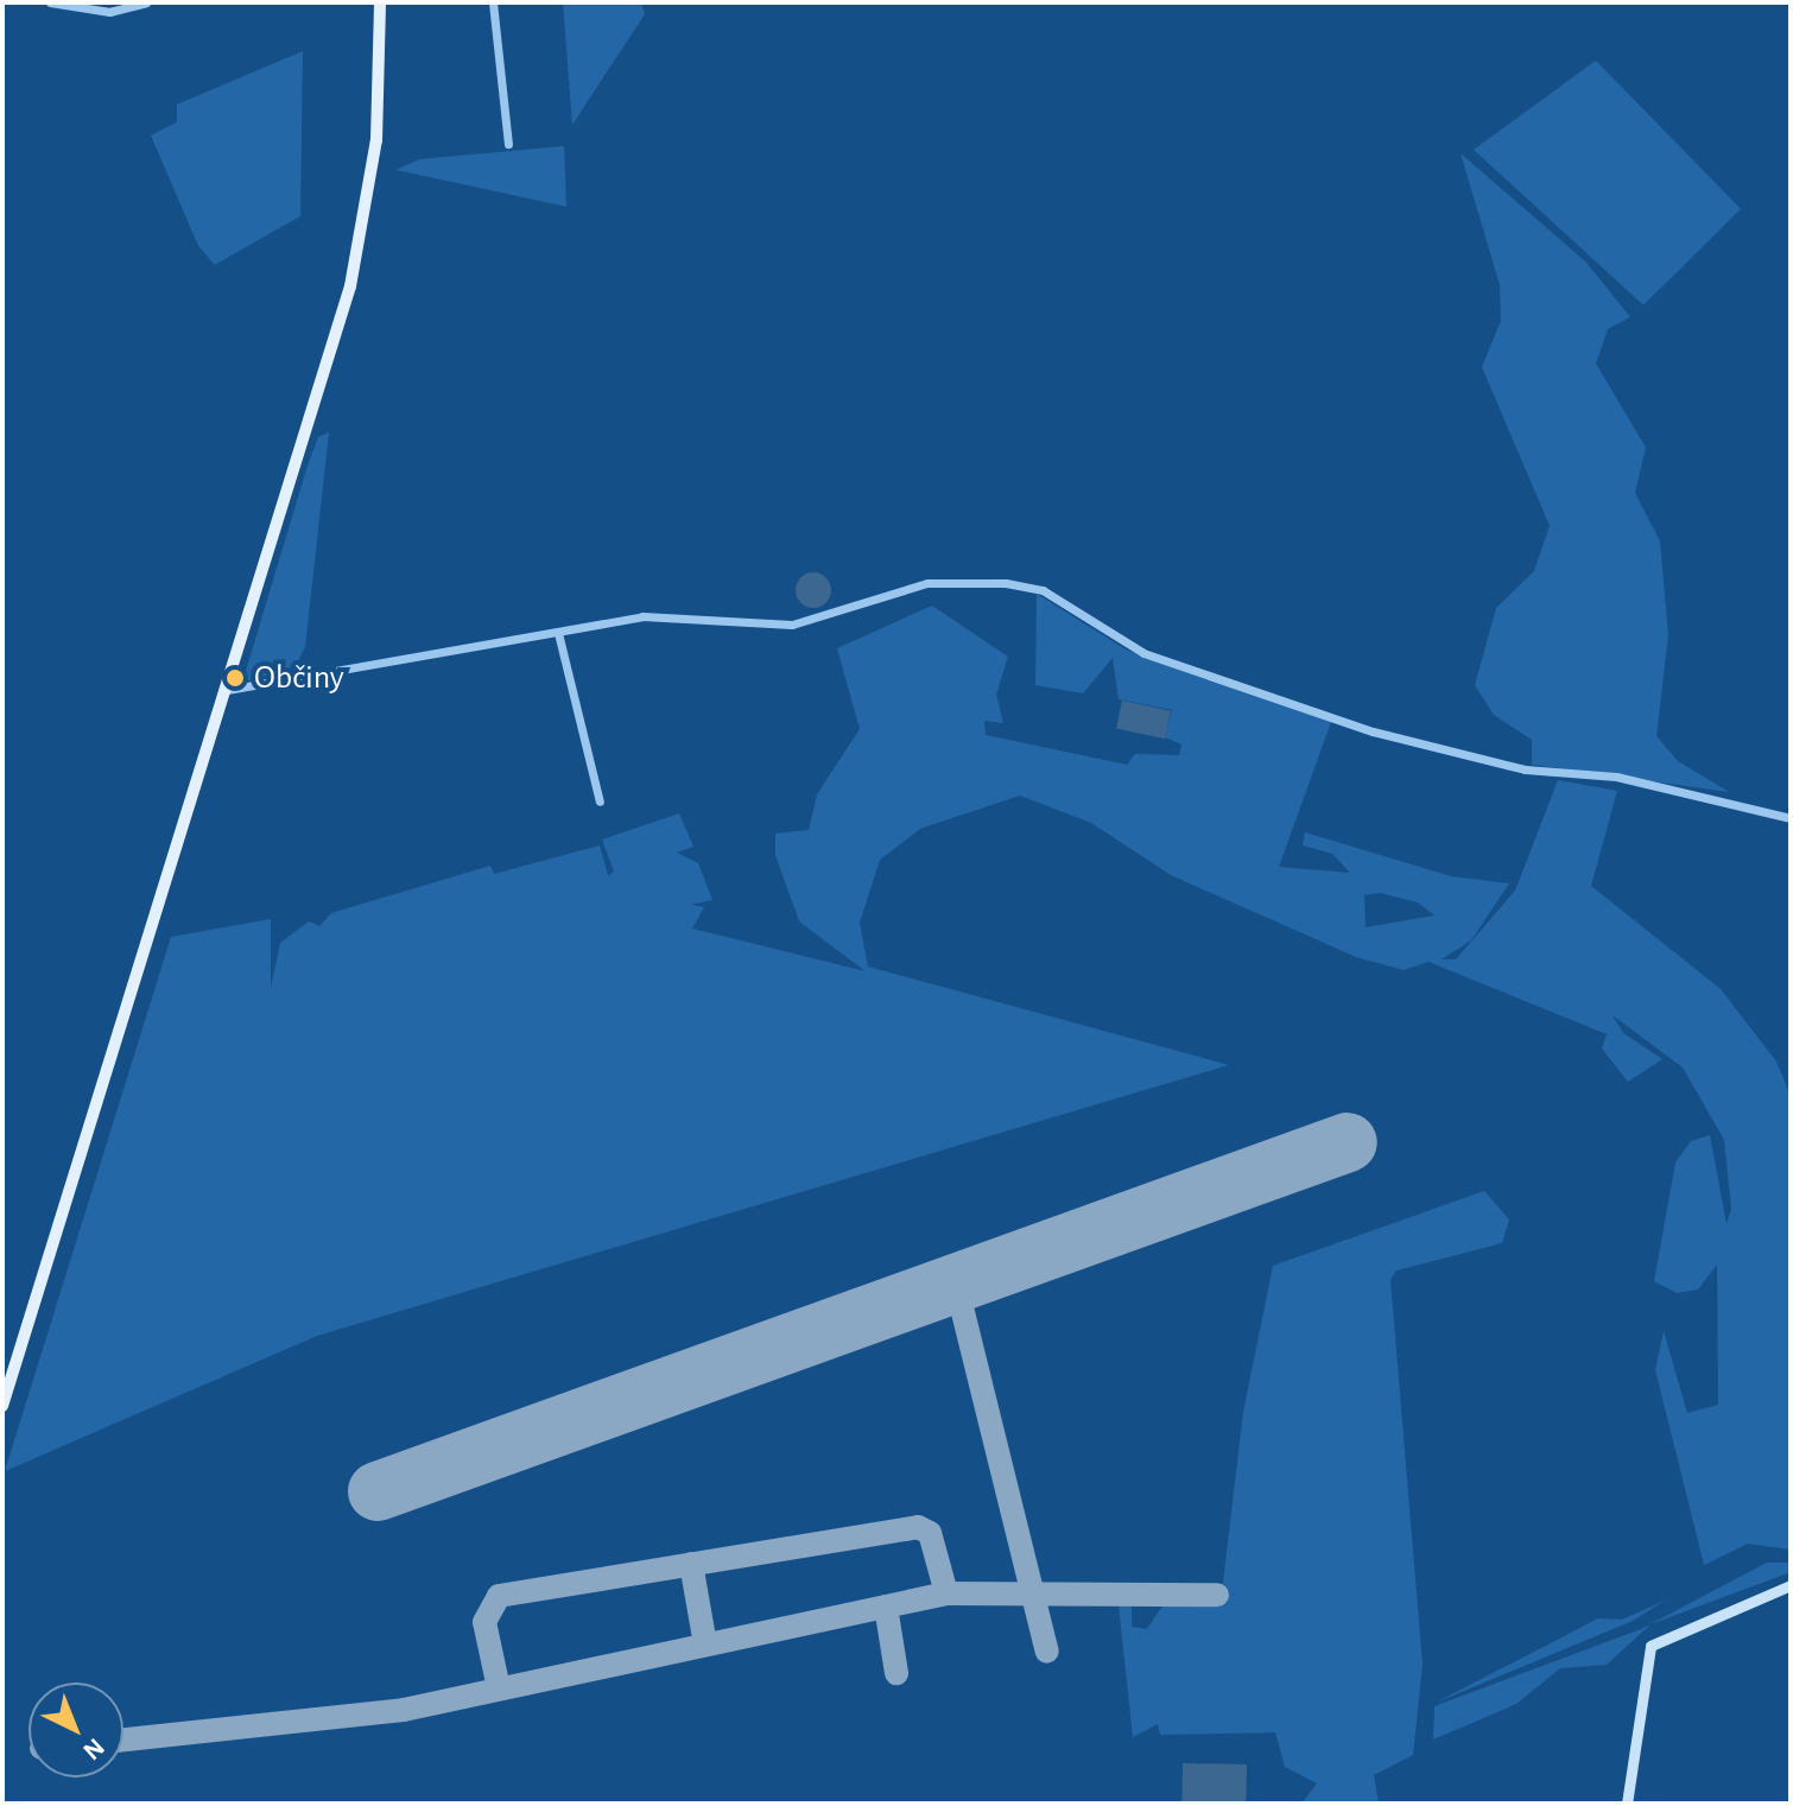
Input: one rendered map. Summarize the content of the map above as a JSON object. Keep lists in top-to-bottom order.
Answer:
{
  "places": ["Občiny"],
  "north": "bottom right"
}
